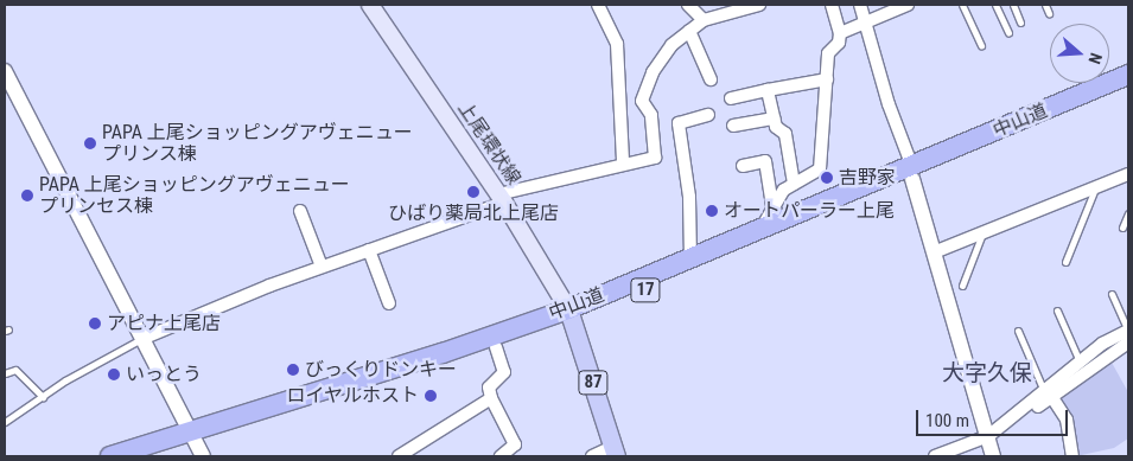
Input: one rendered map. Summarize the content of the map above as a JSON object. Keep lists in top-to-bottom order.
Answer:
{
  "streets": {
    "highway": ["中山道", "17"],
    "main road": ["上尾環状線", "87"]
  },
  "crossings": [
    ["中山道", "上尾環状線"],
    ["中山道", "87"],
    ["上尾環状線", "87"]
  ],
  "districts": ["大字久保"],
  "places": [
    "PAPA 上尾ショッピングアヴェニュー プリンス棟",
    "吉野家",
    "ひばり薬局北上尾店",
    "PAPA 上尾ショッピングアヴェニュー プリンセス棟",
    "オートパーラー上尾",
    "アピナ上尾店",
    "びっくりドンキー",
    "いっとう",
    "ロイヤルホスト"
  ],
  "scale_bar": "100 m",
  "north": "right"
}
